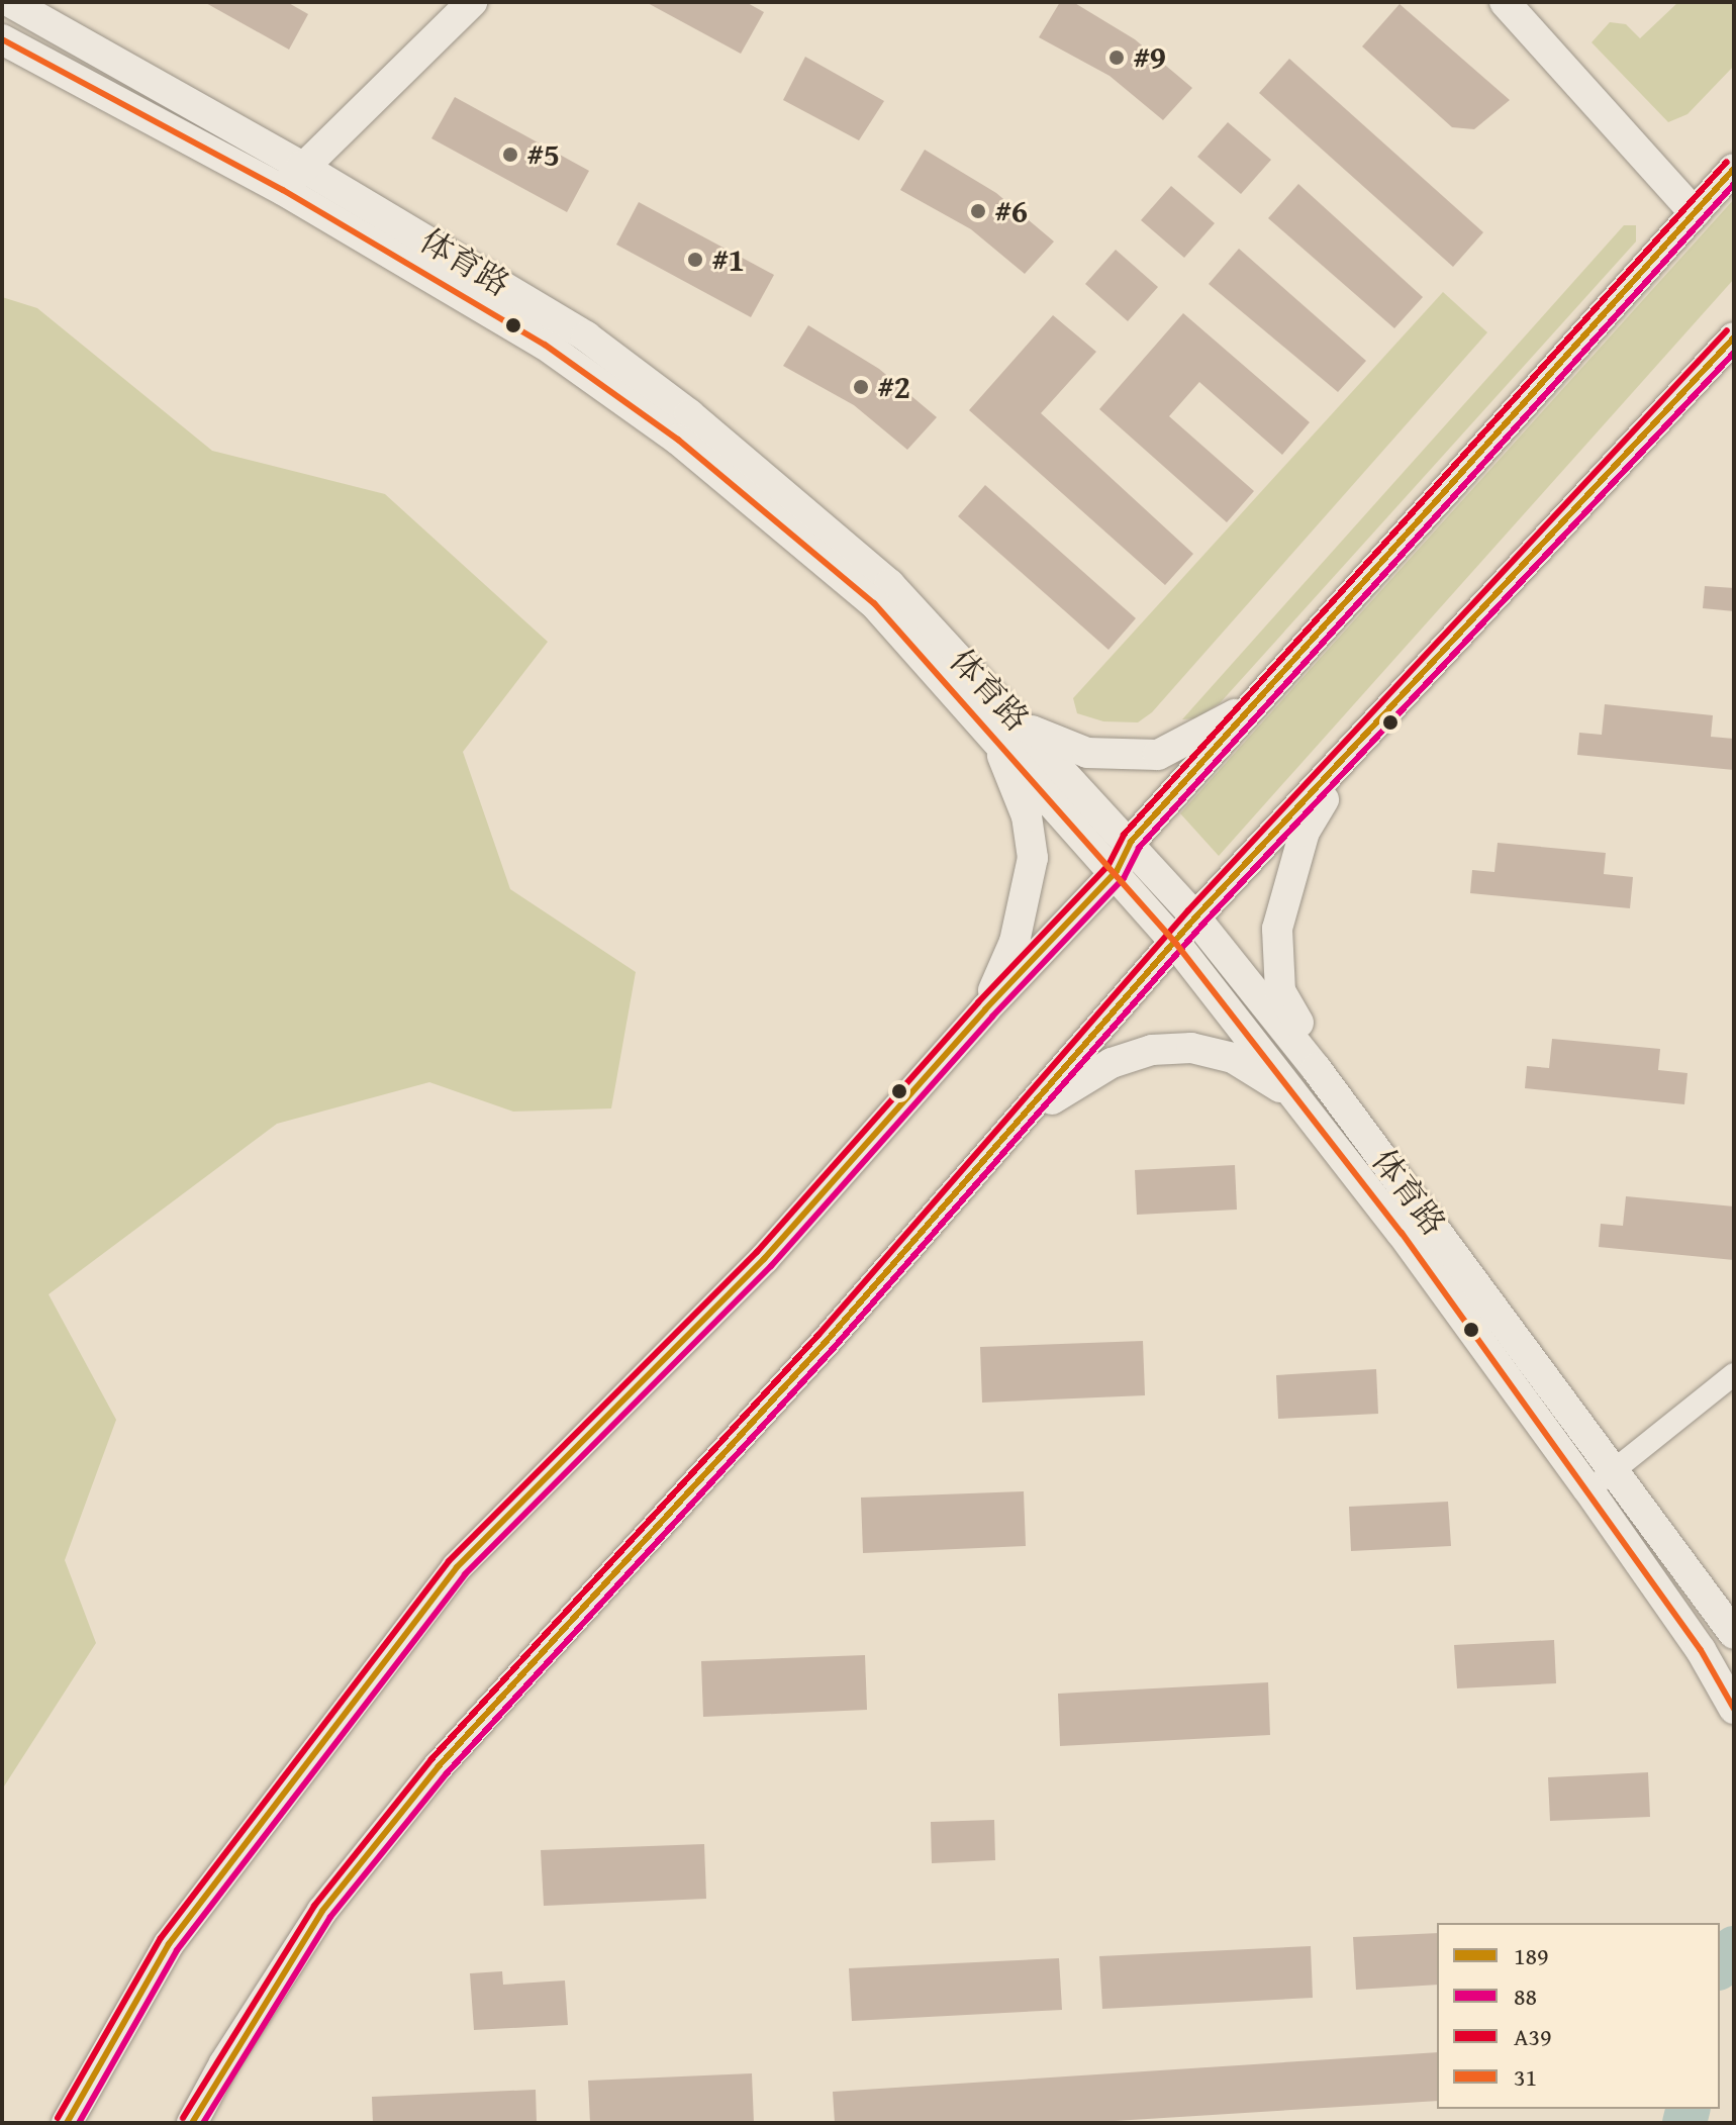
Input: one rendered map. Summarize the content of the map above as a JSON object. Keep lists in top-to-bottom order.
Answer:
{
  "streets": {
    "street": ["体育路"]
  },
  "places": [
    "#9",
    "#5",
    "#6",
    "#1",
    "#2"
  ],
  "lines": [
    "transit line 31",
    "transit line A39",
    "transit line 189",
    "transit line 88"
  ],
  "legend": [
    "189",
    "88",
    "A39",
    "31"
  ]
}
